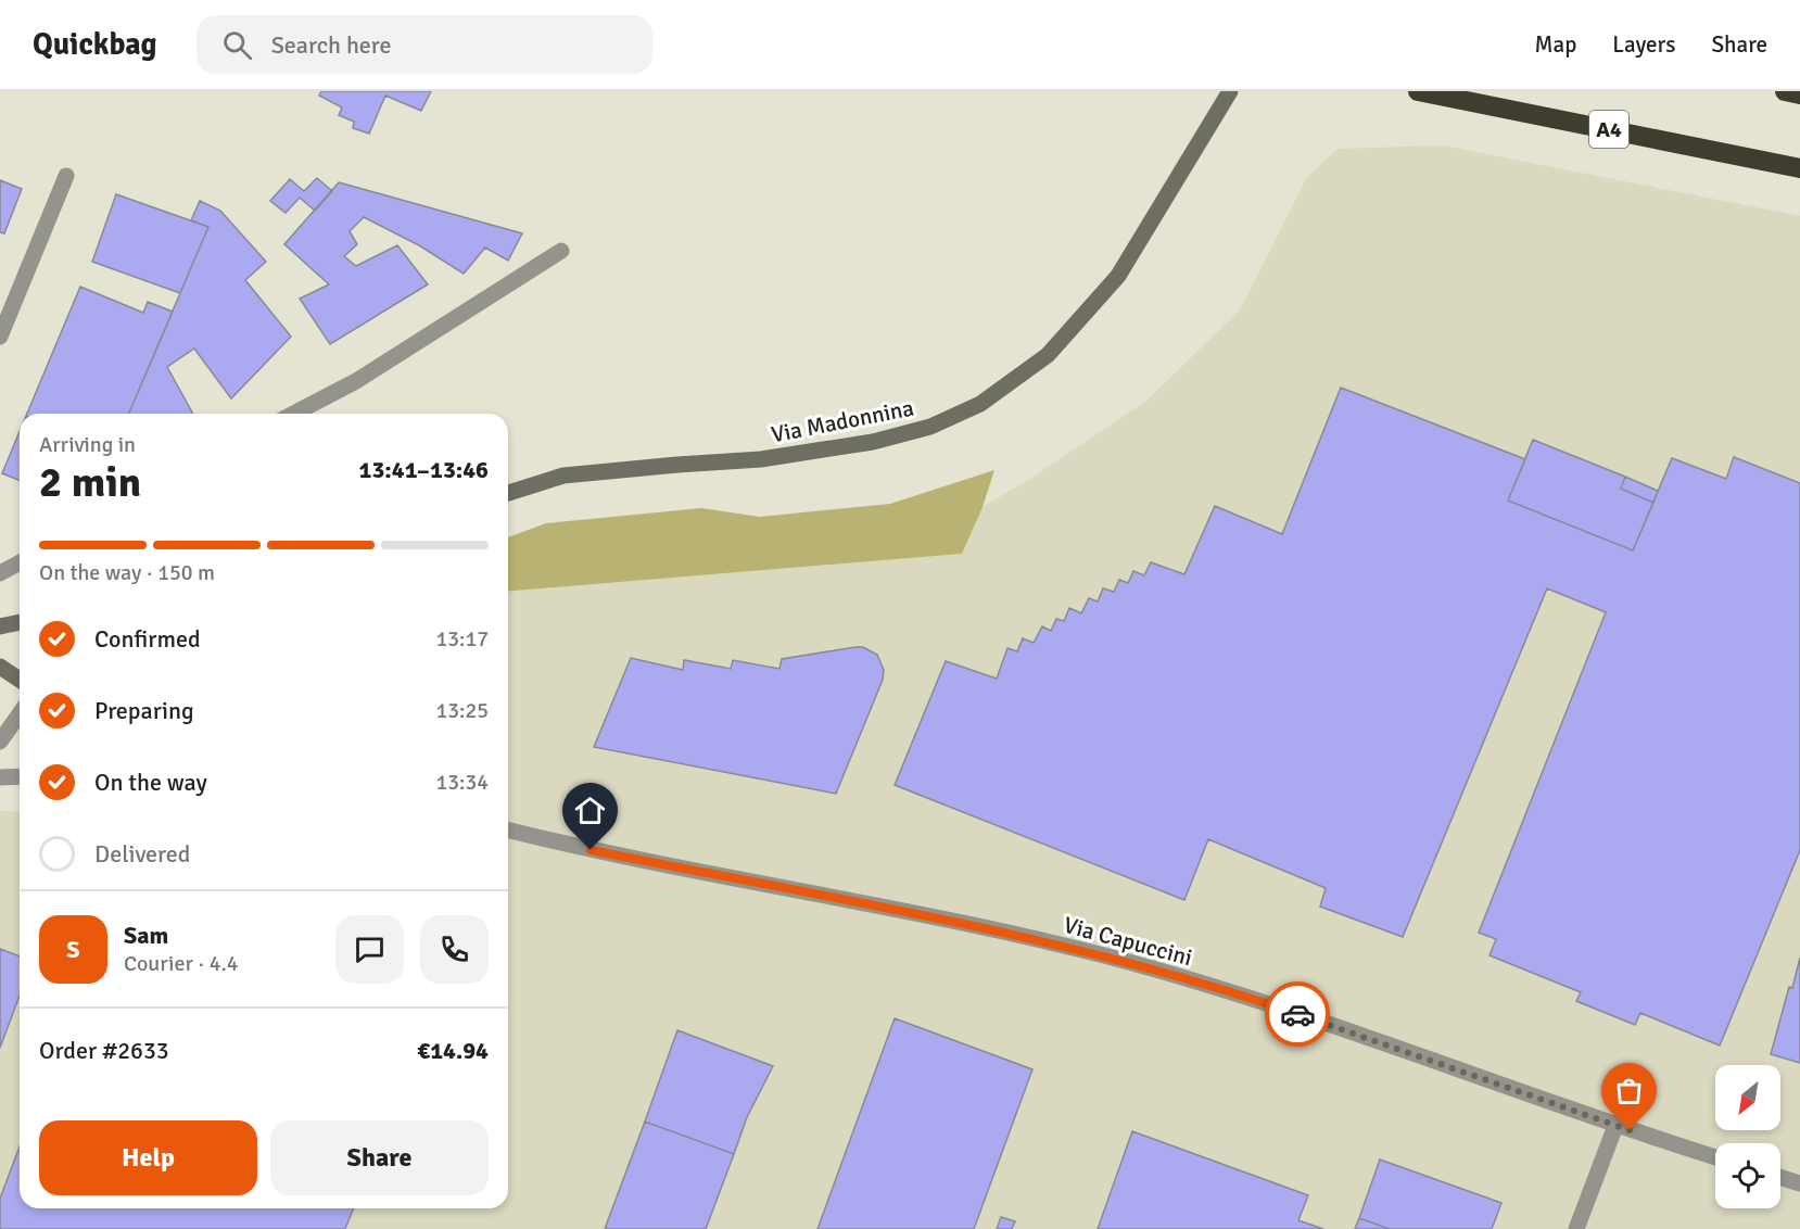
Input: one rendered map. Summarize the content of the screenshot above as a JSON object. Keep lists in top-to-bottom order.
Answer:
{
  "streets": {
    "highway": ["A4"],
    "main road": ["Via Madonnina"],
    "street": ["Via Capuccini"]
  },
  "north": "bottom left",
  "page": {
    "header": "Quickbag",
    "search": "Search here",
    "nav": ["Map", "Layers", "Share"],
    "heading": ["2 min", "Arriving in", "13:41–13:46"],
    "panel": [
      "Sam",
      "Courier · 4.4",
      "Order #2633",
      "€14.94"
    ],
    "bar": "On the way · 150 m",
    "list": [
      ["Confirmed", "13:17"],
      ["Preparing", "13:25"],
      ["On the way", "13:34"],
      "Delivered"
    ],
    "round": "S",
    "buttons": ["Help", "Share"]
  }
}
